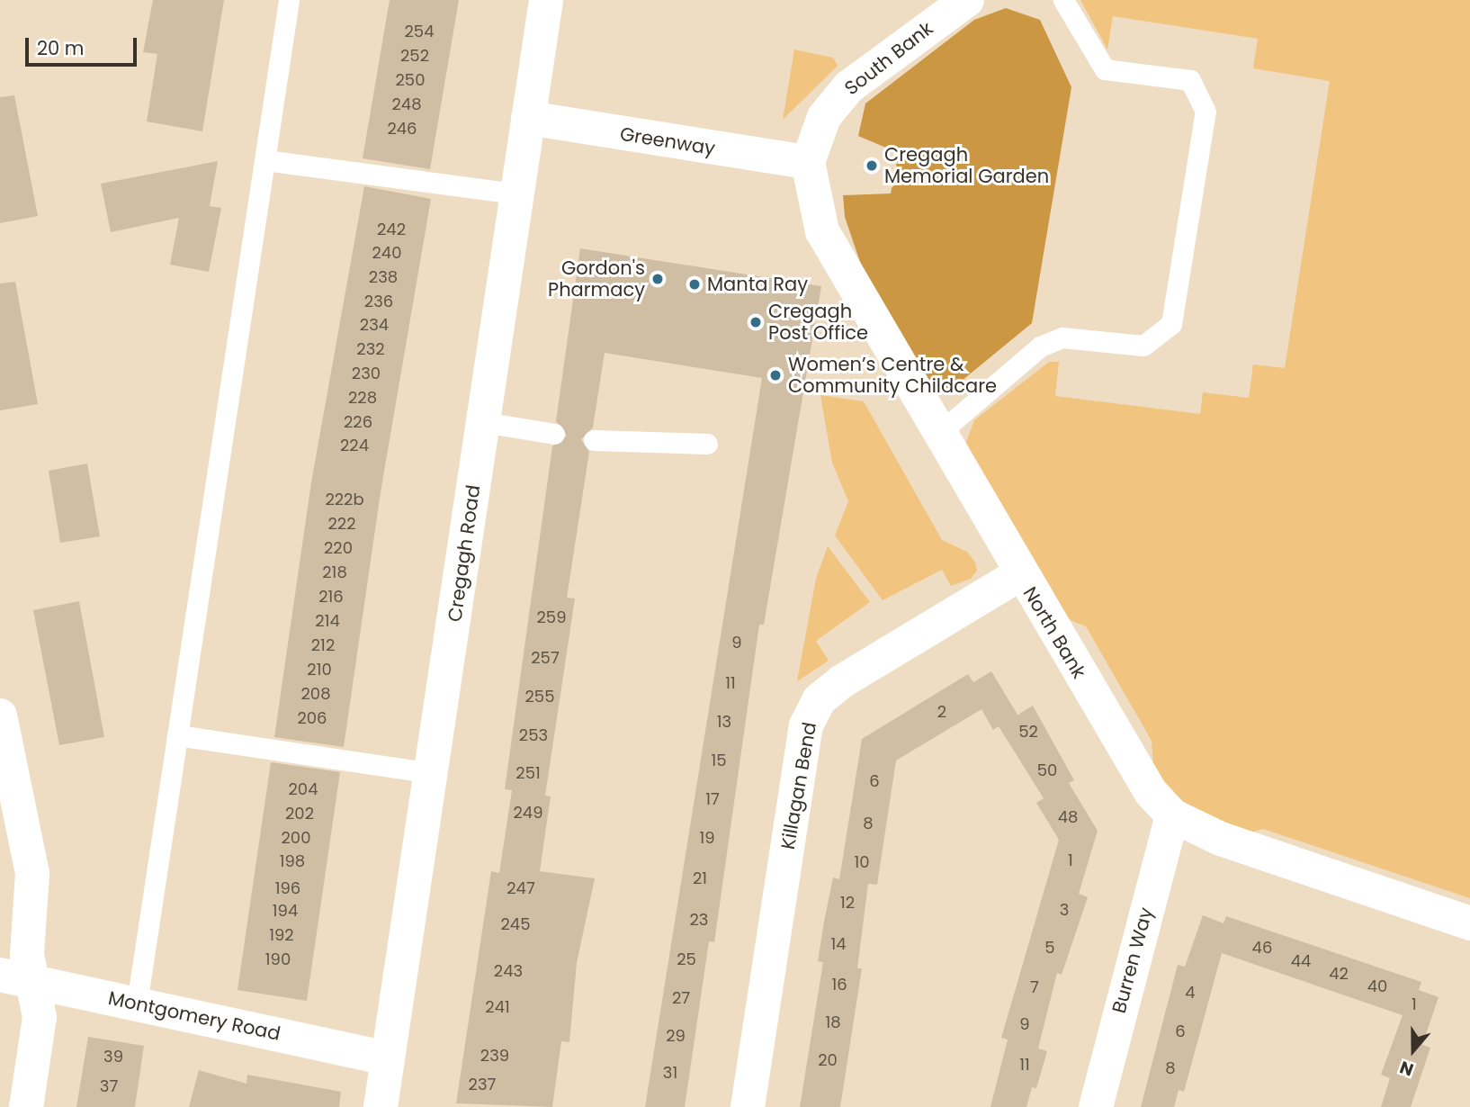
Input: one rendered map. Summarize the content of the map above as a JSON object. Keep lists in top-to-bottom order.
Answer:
{
  "streets": {
    "street": [
      "South Bank",
      "Greenway",
      "Cregagh Road",
      "North Bank",
      "Killagan Bend",
      "Burren Way",
      "Montgomery Road"
    ]
  },
  "crossings": [
    ["South Bank", "Greenway"],
    ["South Bank", "North Bank"],
    ["Greenway", "Cregagh Road"],
    ["Greenway", "North Bank"],
    ["Cregagh Road", "Montgomery Road"],
    ["North Bank", "Killagan Bend"],
    ["North Bank", "Burren Way"]
  ],
  "places": [
    "Cregagh Memorial Garden",
    "Gordon's Pharmacy",
    "Manta Ray",
    "Cregagh Post Office",
    "Women’s Centre & Community Childcare"
  ],
  "house_numbers": [
    "254",
    "252",
    "250",
    "248",
    "246",
    "242",
    "240",
    "238",
    "236",
    "234",
    "232",
    "230",
    "228",
    "226",
    "224",
    "222b",
    "222",
    "220",
    "218",
    "216",
    "259",
    "214",
    "9",
    "212",
    "257",
    "210",
    "11",
    "208",
    "255",
    "2",
    "206",
    "13",
    "52",
    "253",
    "15",
    "50",
    "251",
    "6",
    "204",
    "17",
    "249",
    "202",
    "48",
    "8",
    "200",
    "19",
    "1",
    "198",
    "10",
    "21",
    "196",
    "247",
    "12",
    "3",
    "194",
    "23",
    "245",
    "192",
    "14",
    "5",
    "46",
    "190",
    "25",
    "44",
    "243",
    "42",
    "16",
    "40",
    "7",
    "4",
    "27",
    "1",
    "241",
    "18",
    "9",
    "6",
    "29",
    "239",
    "39",
    "20",
    "11",
    "8",
    "31",
    "237",
    "37"
  ],
  "scale_bar": "20 m",
  "north": "bottom"
}
